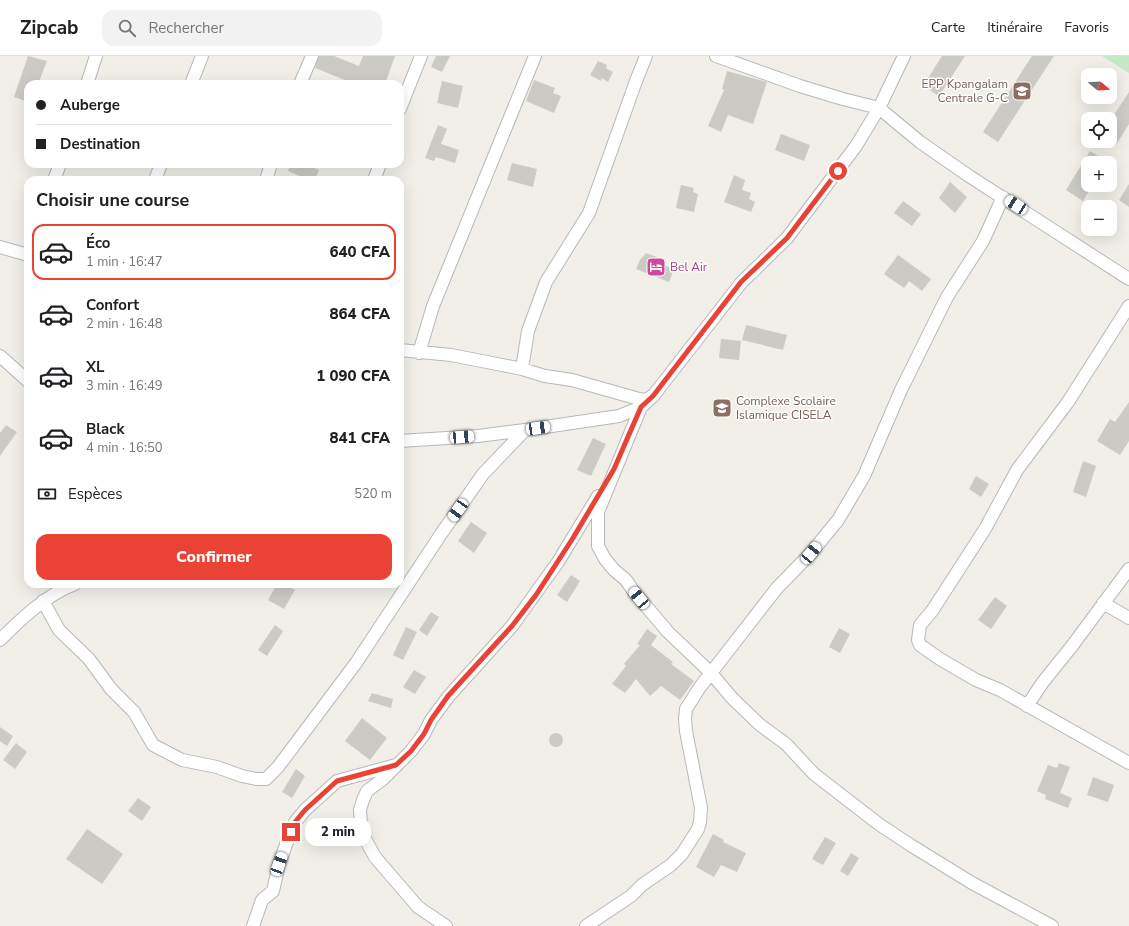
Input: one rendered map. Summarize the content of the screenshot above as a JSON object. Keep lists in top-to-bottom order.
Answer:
{
  "places": {
    "school or university": ["EPP Kpangalam Centrale G-C", "Complexe Scolaire Islamique CISELA"],
    "hotel": ["Bel Air"]
  },
  "north": "right",
  "page": {
    "header": "Zipcab",
    "search": "Rechercher",
    "nav": ["Carte", "Itinéraire", "Favoris"],
    "map_buttons": ["+", "−"],
    "banner": ["Auberge", "Destination"],
    "heading": "Choisir une course",
    "list": [
      {
        "name": "Éco",
        "note": "1 min · 16:47",
        "value": "640 CFA"
      },
      {
        "name": "Confort",
        "note": "2 min · 16:48",
        "value": "864 CFA"
      },
      {
        "name": "XL",
        "note": "3 min · 16:49",
        "value": "1 090 CFA"
      },
      {
        "name": "Black",
        "note": "4 min · 16:50",
        "value": "841 CFA"
      }
    ],
    "pay": ["Espèces", "520 m"],
    "buttons": "Confirmer",
    "bubble": "2 min"
  }
}
